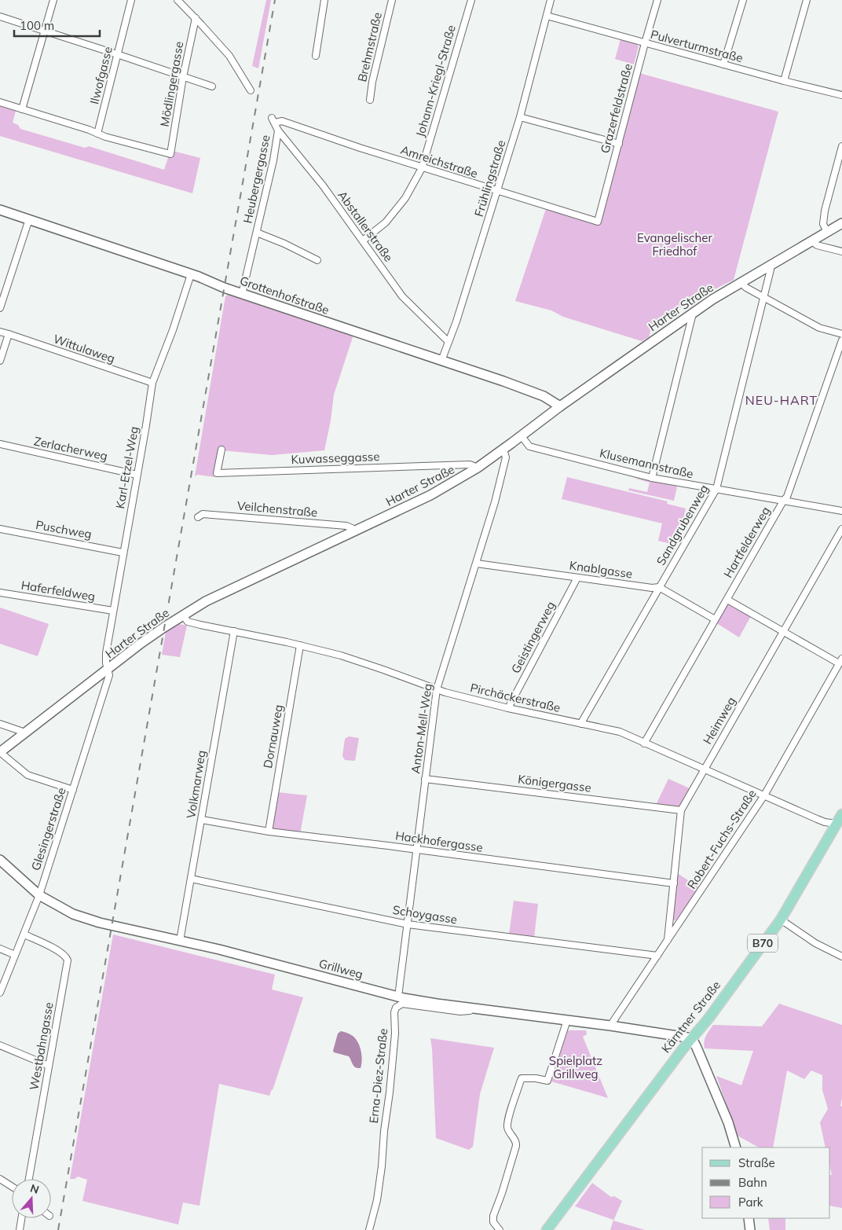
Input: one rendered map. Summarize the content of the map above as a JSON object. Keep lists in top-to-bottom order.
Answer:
{
  "streets": {
    "main road": [
      "Grottenhofstraße",
      "Harter Straße",
      "B70",
      "Grillweg",
      "Kärntner Straße"
    ],
    "street": [
      "Pulverturmstraße",
      "Brehmstraße",
      "Ilwofgasse",
      "Johann-Kriegl-Straße",
      "Mödlingergasse",
      "Grazerfeldstraße",
      "Amreichstraße",
      "Frühlingstraße",
      "Heubergergasse",
      "Abstallerstraße",
      "Wittulaweg",
      "Zerlacherweg",
      "Kuwasseggasse",
      "Klusemannstraße",
      "Karl-Etzel-Weg",
      "Veilchenstraße",
      "Sandgrubenweg",
      "Puschweg",
      "Hartfelderweg",
      "Knablgasse",
      "Haferfeldweg",
      "Geistingerweg",
      "Pirchäckerstraße",
      "Heimweg",
      "Anton-Mell-Weg",
      "Dornauweg",
      "Königergasse",
      "Volkmarweg",
      "Glesingerstraße",
      "Robert-Fuchs-Straße",
      "Hackhofergasse",
      "Schoygasse",
      "Westbahngasse",
      "Erna-Diez-Straße"
    ]
  },
  "crossings": [
    ["Pulverturmstraße", "Grazerfeldstraße"],
    ["Pulverturmstraße", "Frühlingstraße"],
    ["Ilwofgasse", "Mödlingergasse"],
    ["Johann-Kriegl-Straße", "Amreichstraße"],
    ["Johann-Kriegl-Straße", "Abstallerstraße"],
    ["Grazerfeldstraße", "Amreichstraße"],
    ["Amreichstraße", "Frühlingstraße"],
    ["Amreichstraße", "Abstallerstraße"],
    ["Frühlingstraße", "Abstallerstraße"],
    ["Frühlingstraße", "Grottenhofstraße"],
    ["Heubergergasse", "Abstallerstraße"],
    ["Heubergergasse", "Grottenhofstraße"],
    ["Grottenhofstraße", "Harter Straße"],
    ["Grottenhofstraße", "Karl-Etzel-Weg"],
    ["Harter Straße", "Kuwasseggasse"],
    ["Harter Straße", "Klusemannstraße"],
    ["Harter Straße", "Karl-Etzel-Weg"],
    ["Harter Straße", "Veilchenstraße"],
    ["Harter Straße", "Sandgrubenweg"],
    ["Harter Straße", "Pirchäckerstraße"],
    ["Harter Straße", "Anton-Mell-Weg"],
    ["Harter Straße", "Glesingerstraße"],
    ["Wittulaweg", "Karl-Etzel-Weg"],
    ["Zerlacherweg", "Karl-Etzel-Weg"],
    ["Klusemannstraße", "Sandgrubenweg"],
    ["Klusemannstraße", "Hartfelderweg"],
    ["Karl-Etzel-Weg", "Puschweg"],
    ["Karl-Etzel-Weg", "Haferfeldweg"],
    ["Karl-Etzel-Weg", "Glesingerstraße"],
    ["Sandgrubenweg", "Knablgasse"],
    ["Sandgrubenweg", "Pirchäckerstraße"],
    ["Hartfelderweg", "Knablgasse"],
    ["Hartfelderweg", "Pirchäckerstraße"],
    ["Knablgasse", "Geistingerweg"],
    ["Knablgasse", "Anton-Mell-Weg"],
    ["Geistingerweg", "Pirchäckerstraße"],
    ["Pirchäckerstraße", "Heimweg"],
    ["Pirchäckerstraße", "Anton-Mell-Weg"],
    ["Pirchäckerstraße", "Dornauweg"],
    ["Pirchäckerstraße", "Volkmarweg"],
    ["Pirchäckerstraße", "Robert-Fuchs-Straße"],
    ["Pirchäckerstraße", "Kärntner Straße"],
    ["Heimweg", "Königergasse"],
    ["Heimweg", "Robert-Fuchs-Straße"],
    ["Heimweg", "Hackhofergasse"],
    ["Anton-Mell-Weg", "Königergasse"],
    ["Anton-Mell-Weg", "Hackhofergasse"],
    ["Anton-Mell-Weg", "Schoygasse"],
    ["Anton-Mell-Weg", "Grillweg"],
    ["Dornauweg", "Hackhofergasse"],
    ["Volkmarweg", "Hackhofergasse"],
    ["Volkmarweg", "Schoygasse"],
    ["Volkmarweg", "Grillweg"],
    ["Glesingerstraße", "Grillweg"],
    ["Glesingerstraße", "Westbahngasse"],
    ["Robert-Fuchs-Straße", "Schoygasse"],
    ["Robert-Fuchs-Straße", "Grillweg"],
    ["Grillweg", "Kärntner Straße"],
    ["Grillweg", "Erna-Diez-Straße"]
  ],
  "districts": ["NEU-HART"],
  "parks": ["Evangelischer Friedhof", "Spielplatz Grillweg"],
  "legend": ["Straße", "Bahn", "Park"],
  "scale_bar": "100 m",
  "north": "top"
}
